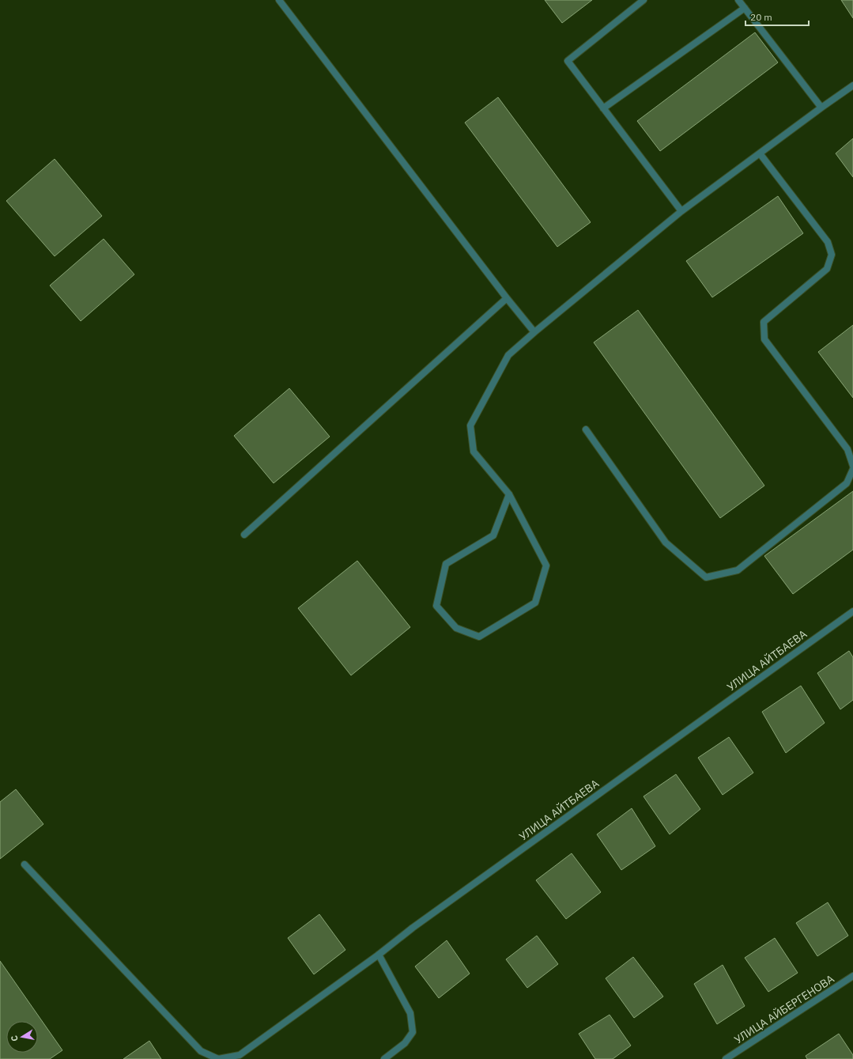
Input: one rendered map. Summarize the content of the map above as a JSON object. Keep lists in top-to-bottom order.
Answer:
{
  "streets": {
    "street": ["УЛИЦА АЙТБАЕВА", "УЛИЦА АЙБЕРГЕНОВА"]
  },
  "scale_bar": "20 m",
  "north": "left"
}
